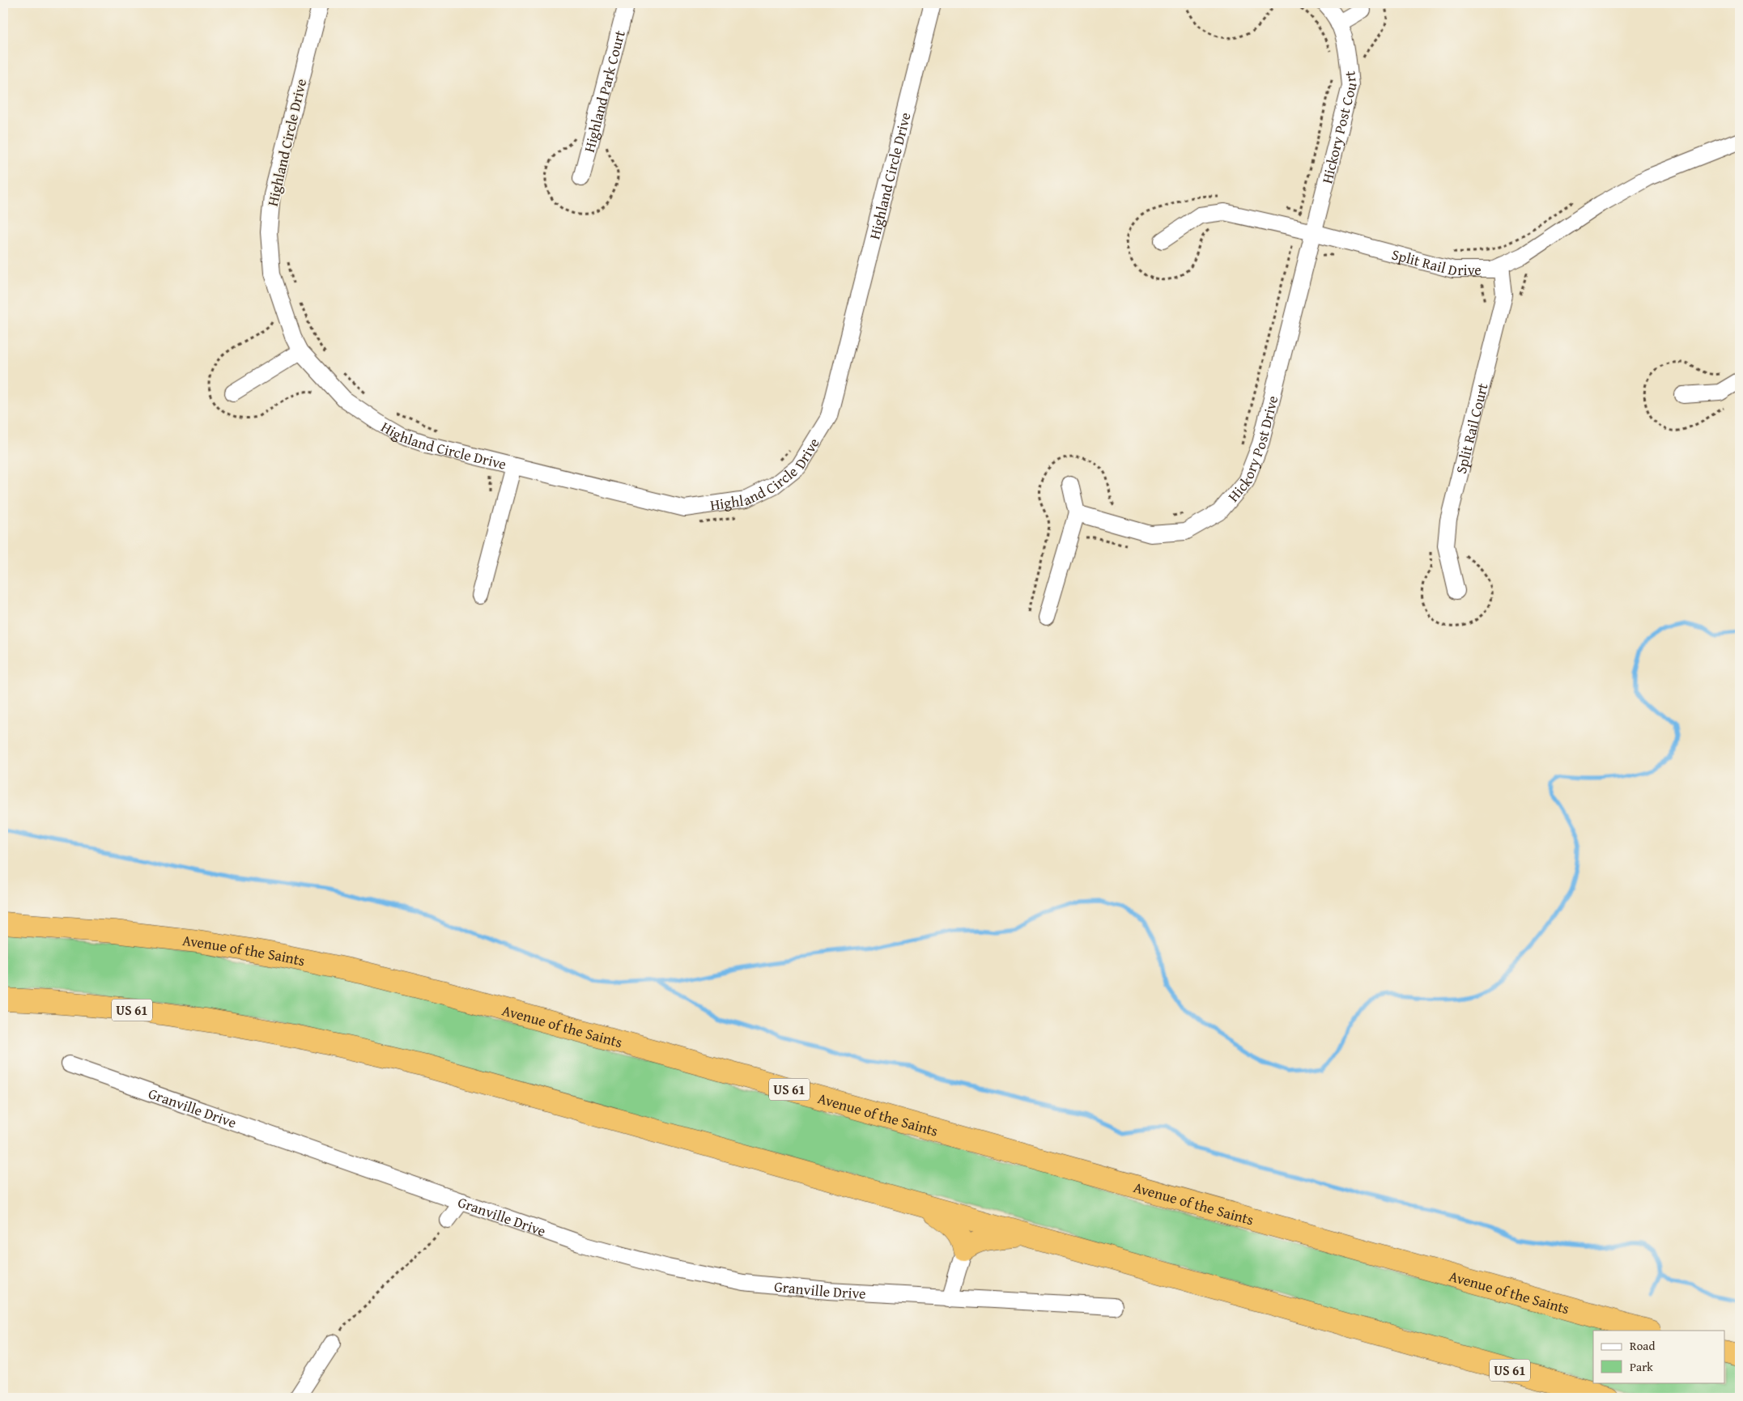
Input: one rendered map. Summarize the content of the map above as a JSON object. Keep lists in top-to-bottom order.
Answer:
{
  "streets": {
    "highway": ["Avenue of the Saints", "US 61"],
    "street": [
      "Highland Park Court",
      "Hickory Post Court",
      "Highland Circle Drive",
      "Split Rail Drive",
      "Split Rail Court",
      "Hickory Post Drive",
      "Granville Drive"
    ]
  },
  "crossings": [
    ["Hickory Post Court", "Split Rail Drive"],
    ["Hickory Post Court", "Hickory Post Drive"],
    ["Split Rail Drive", "Split Rail Court"],
    ["Split Rail Drive", "Hickory Post Drive"]
  ],
  "legend": ["Road", "Park"]
}
